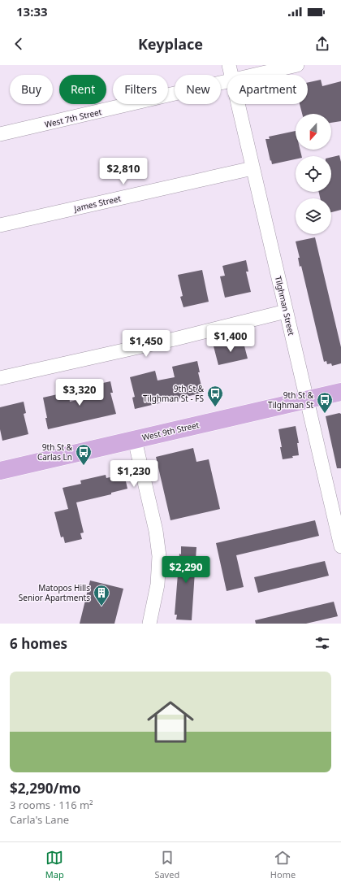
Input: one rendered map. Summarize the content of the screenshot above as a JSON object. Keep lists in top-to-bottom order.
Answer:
{
  "streets": {
    "main road": ["West 9th Street"],
    "street": ["West 7th Street", "James Street", "Tilghman Street"]
  },
  "crossings": [
    ["James Street", "Tilghman Street"],
    ["Tilghman Street", "West 9th Street"]
  ],
  "places": {
    "bus stop": ["9th St & Tilghman St - FS", "9th St & Tilghman St", "9th St & Carlas Ln"],
    "building": ["Matopos Hills Senior Apartments"]
  },
  "north": "bottom",
  "page": {
    "status": "13:33",
    "header": "Keyplace",
    "chip": [
      "Buy",
      "Rent",
      "Filters",
      "New",
      "Apartment"
    ],
    "price": [
      "$2,810",
      "$1,400",
      "$1,450",
      "$3,320",
      "$1,230",
      "$2,290"
    ],
    "heading": "6 homes",
    "list": [
      {
        "name": "$2,290/mo",
        "note": "3 rooms · 116 m² · Carla's Lane"
      }
    ],
    "tabs": ["Map", "Saved", "Home"]
  }
}
